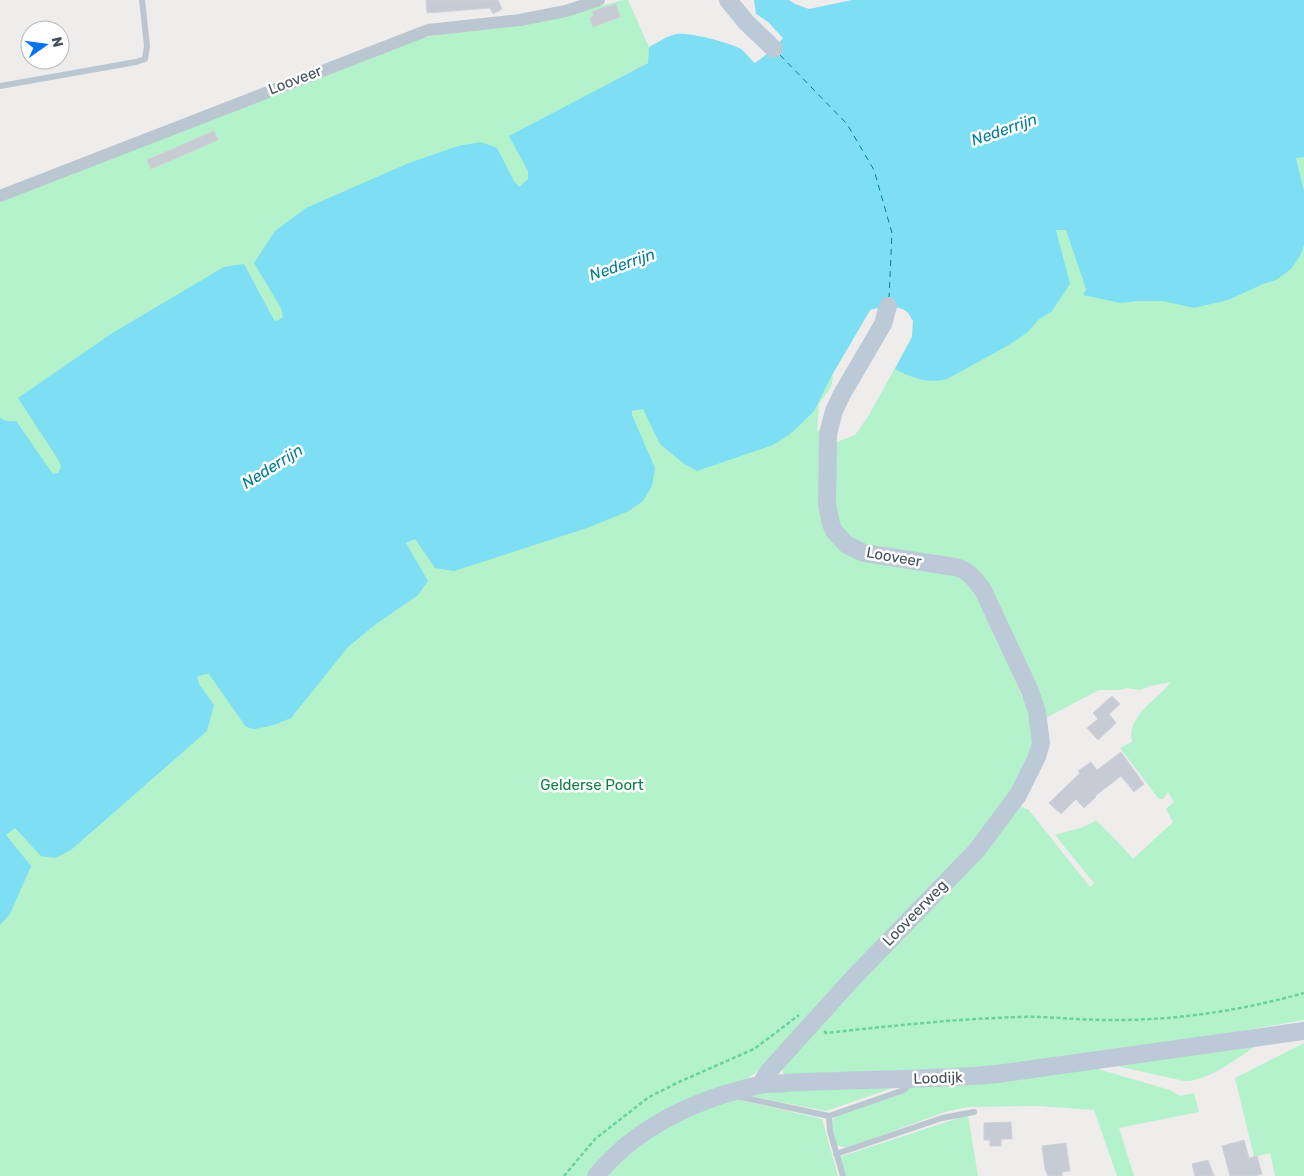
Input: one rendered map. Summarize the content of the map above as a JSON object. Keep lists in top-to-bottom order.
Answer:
{
  "streets": {
    "street": ["Looveer", "Looveerweg", "Loodijk"]
  },
  "crossings": [
    ["Looveer", "Looveerweg"],
    ["Looveerweg", "Loodijk"]
  ],
  "water": ["Nederrijn"],
  "parks": ["Gelderse Poort"],
  "north": "right"
}
